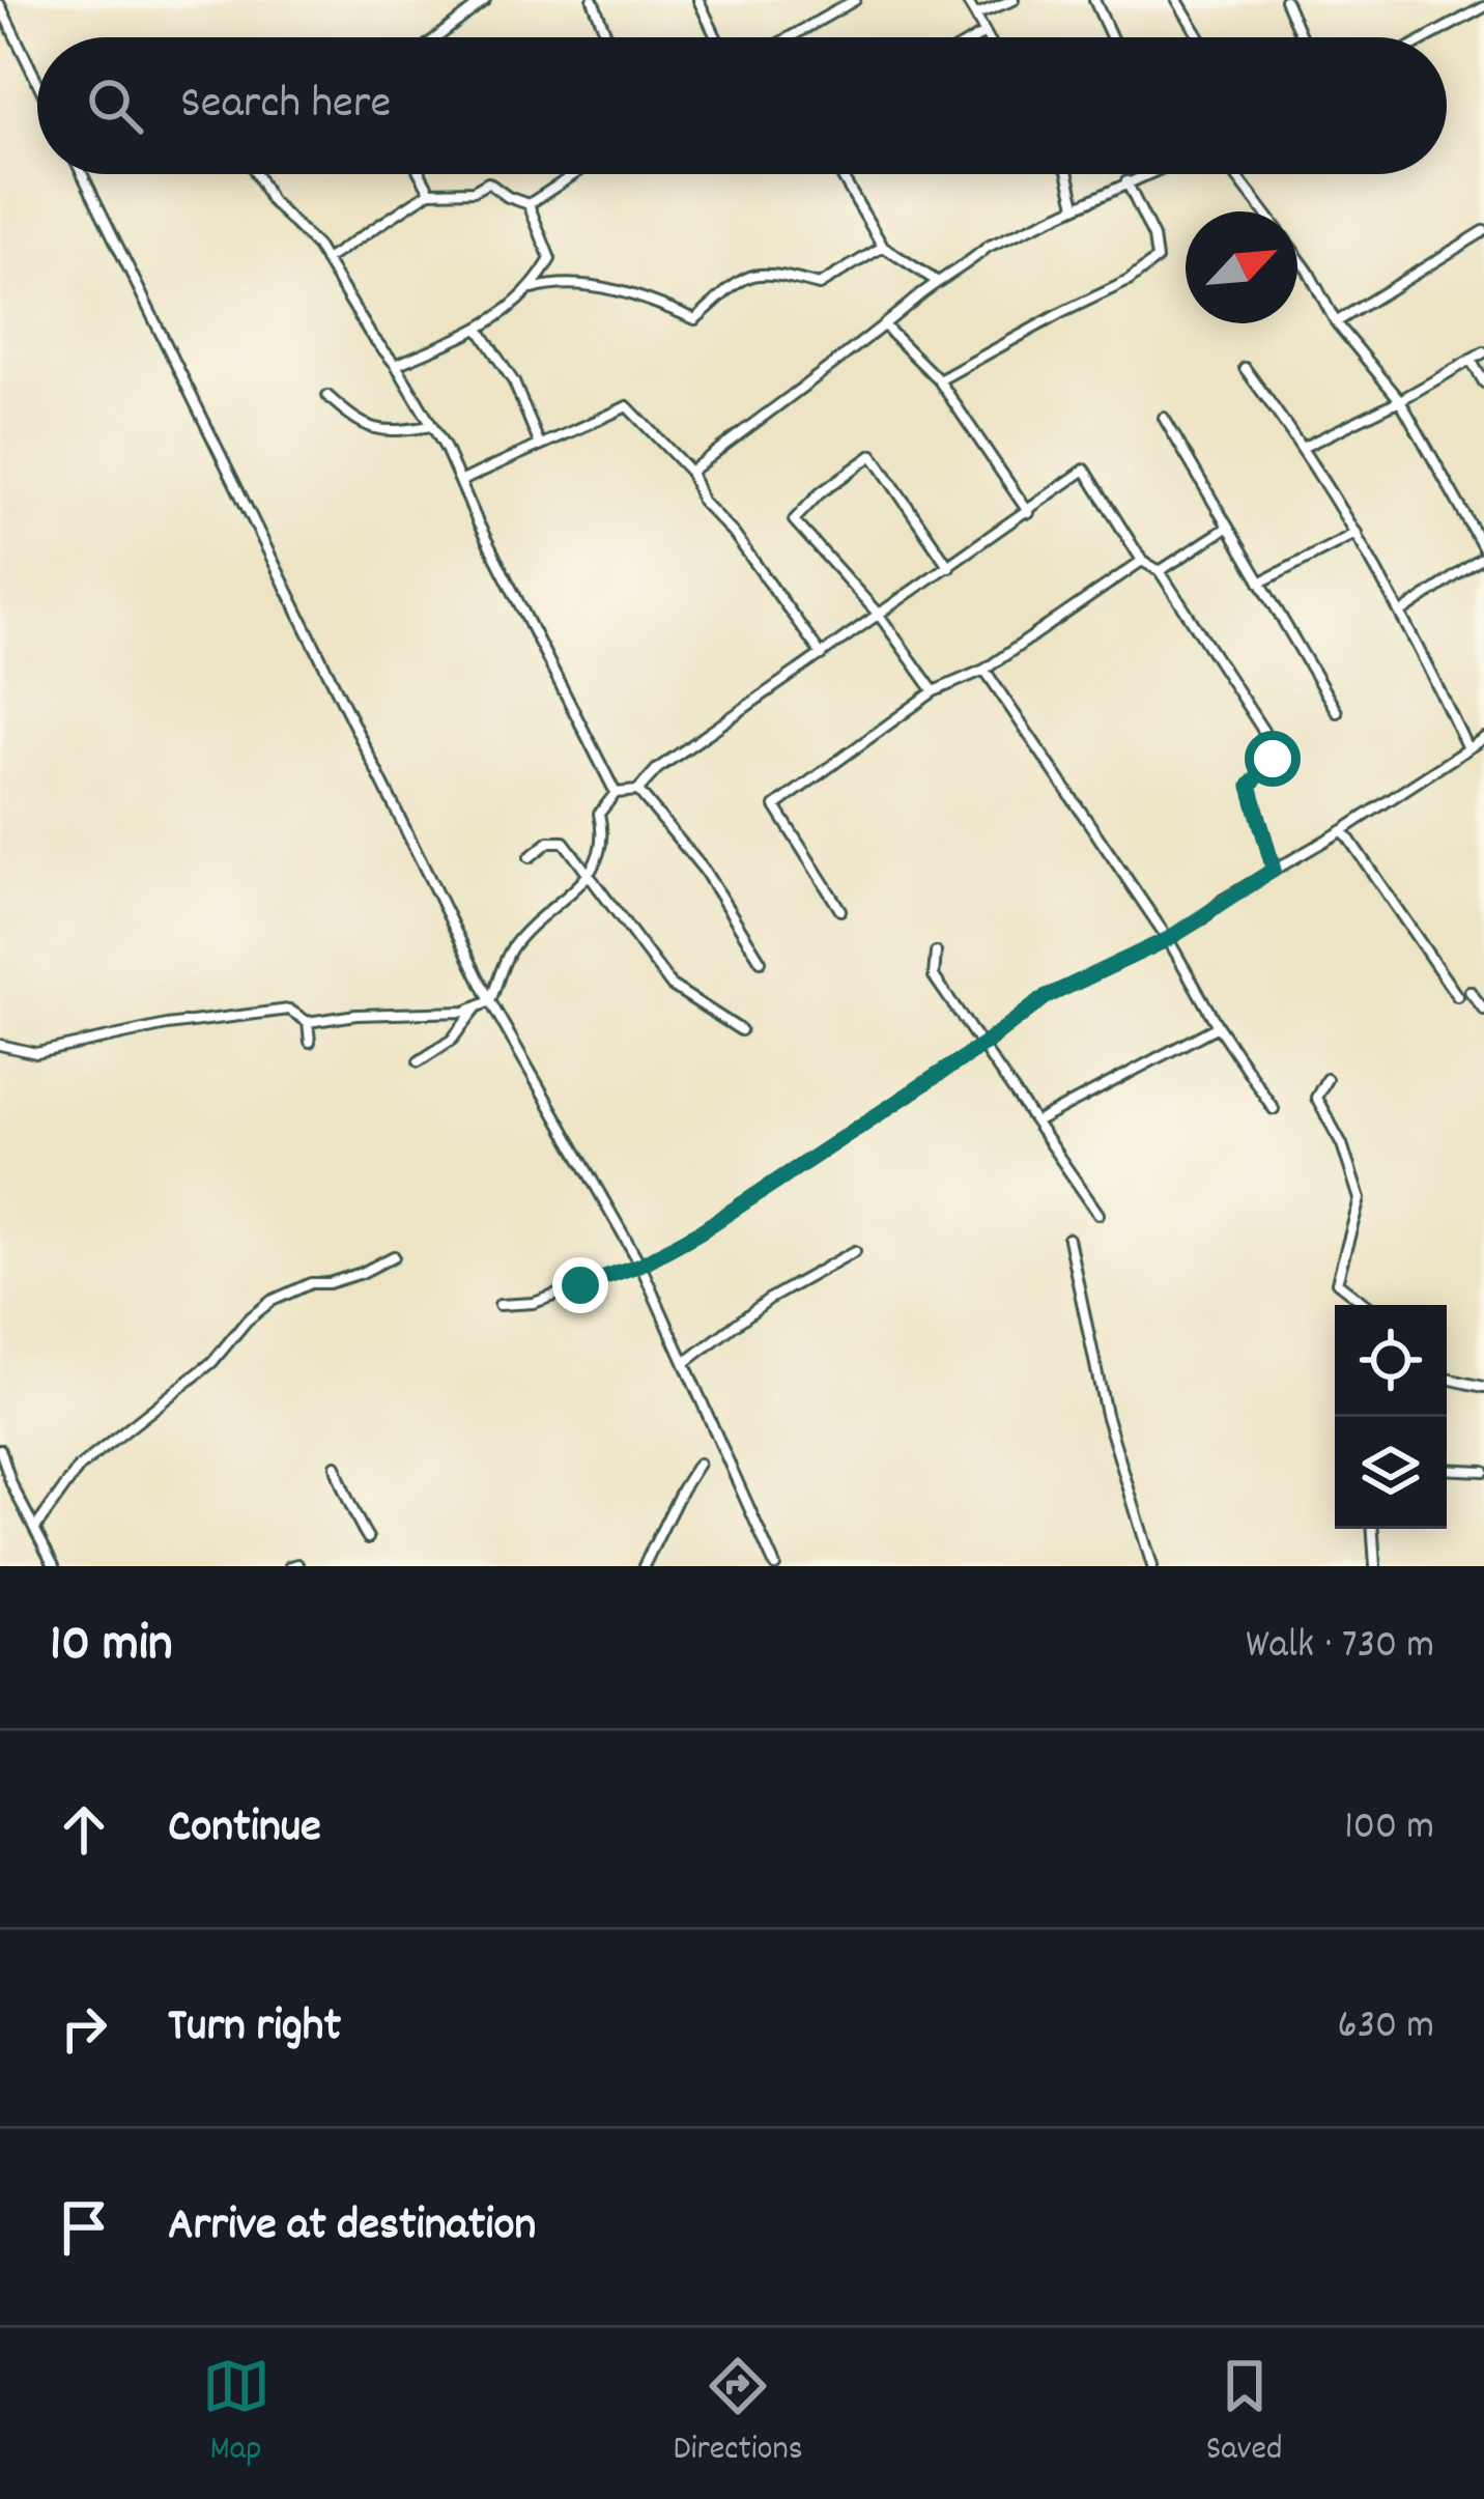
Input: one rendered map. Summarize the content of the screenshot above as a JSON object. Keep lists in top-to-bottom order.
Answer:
{
  "north": "top right",
  "page": {
    "search": "Search here",
    "heading": ["10 min", "Walk · 730 m"],
    "list": [
      ["Continue", "100 m"],
      ["Turn right", "630 m"],
      "Arrive at destination"
    ],
    "nav": ["Map", "Directions", "Saved"]
  }
}
